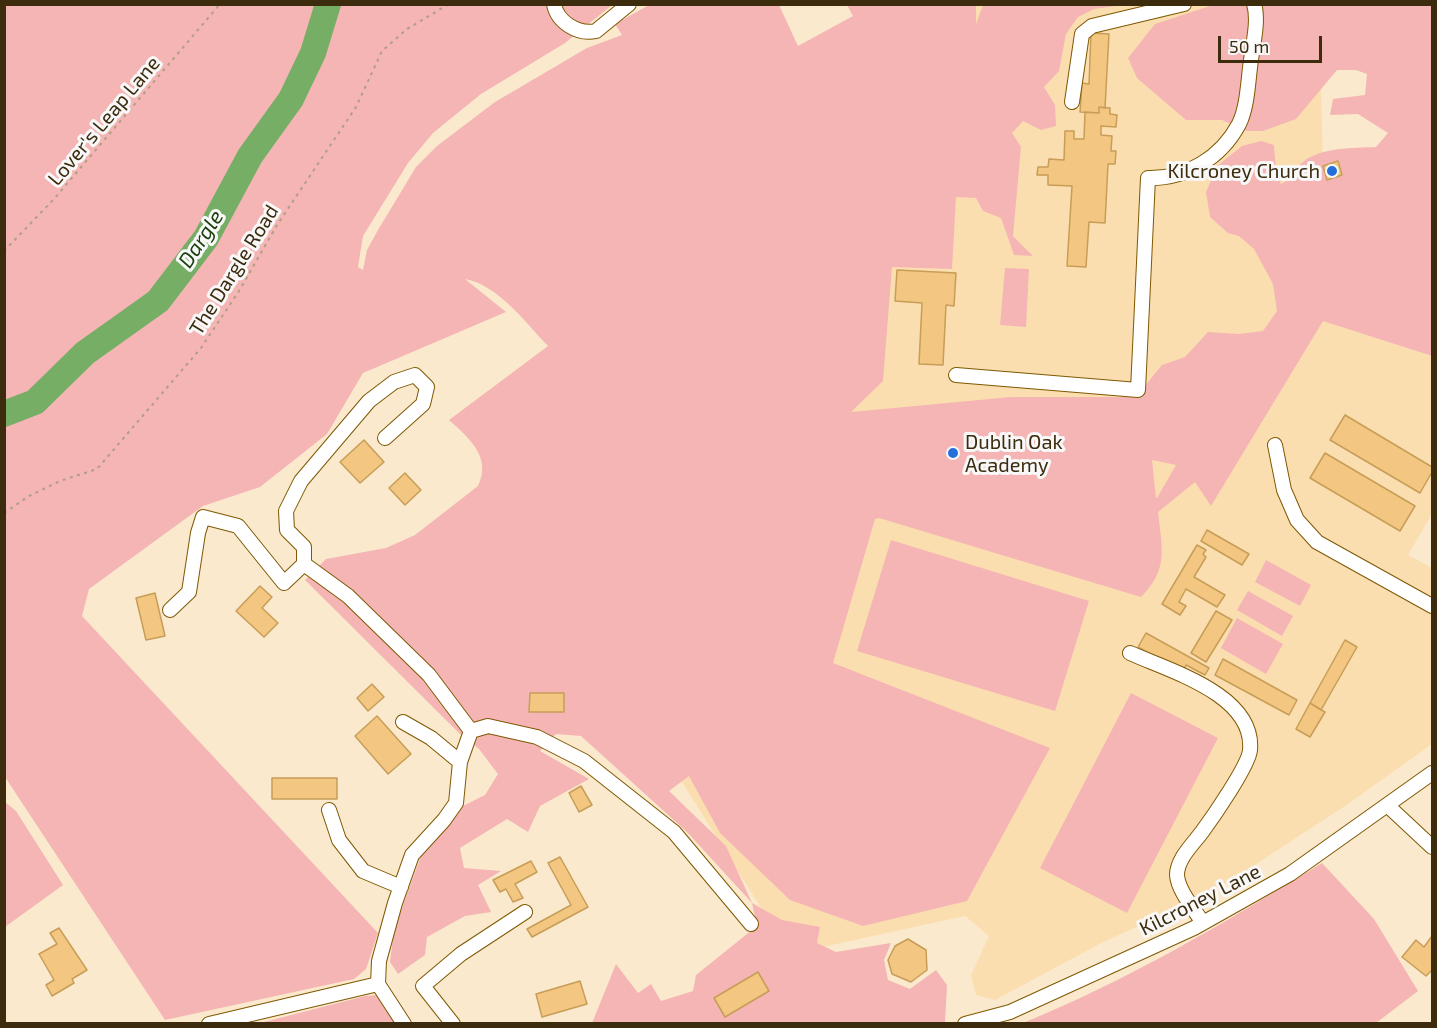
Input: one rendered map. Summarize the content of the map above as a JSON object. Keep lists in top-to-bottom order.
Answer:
{
  "streets": {
    "street": ["Kilcroney Lane"],
    "path": ["Lover's Leap Lane", "The Dargle Road"]
  },
  "water": ["Dargle"],
  "places": ["Kilcroney Church", "Dublin Oak Academy"],
  "scale_bar": "50 m"
}
